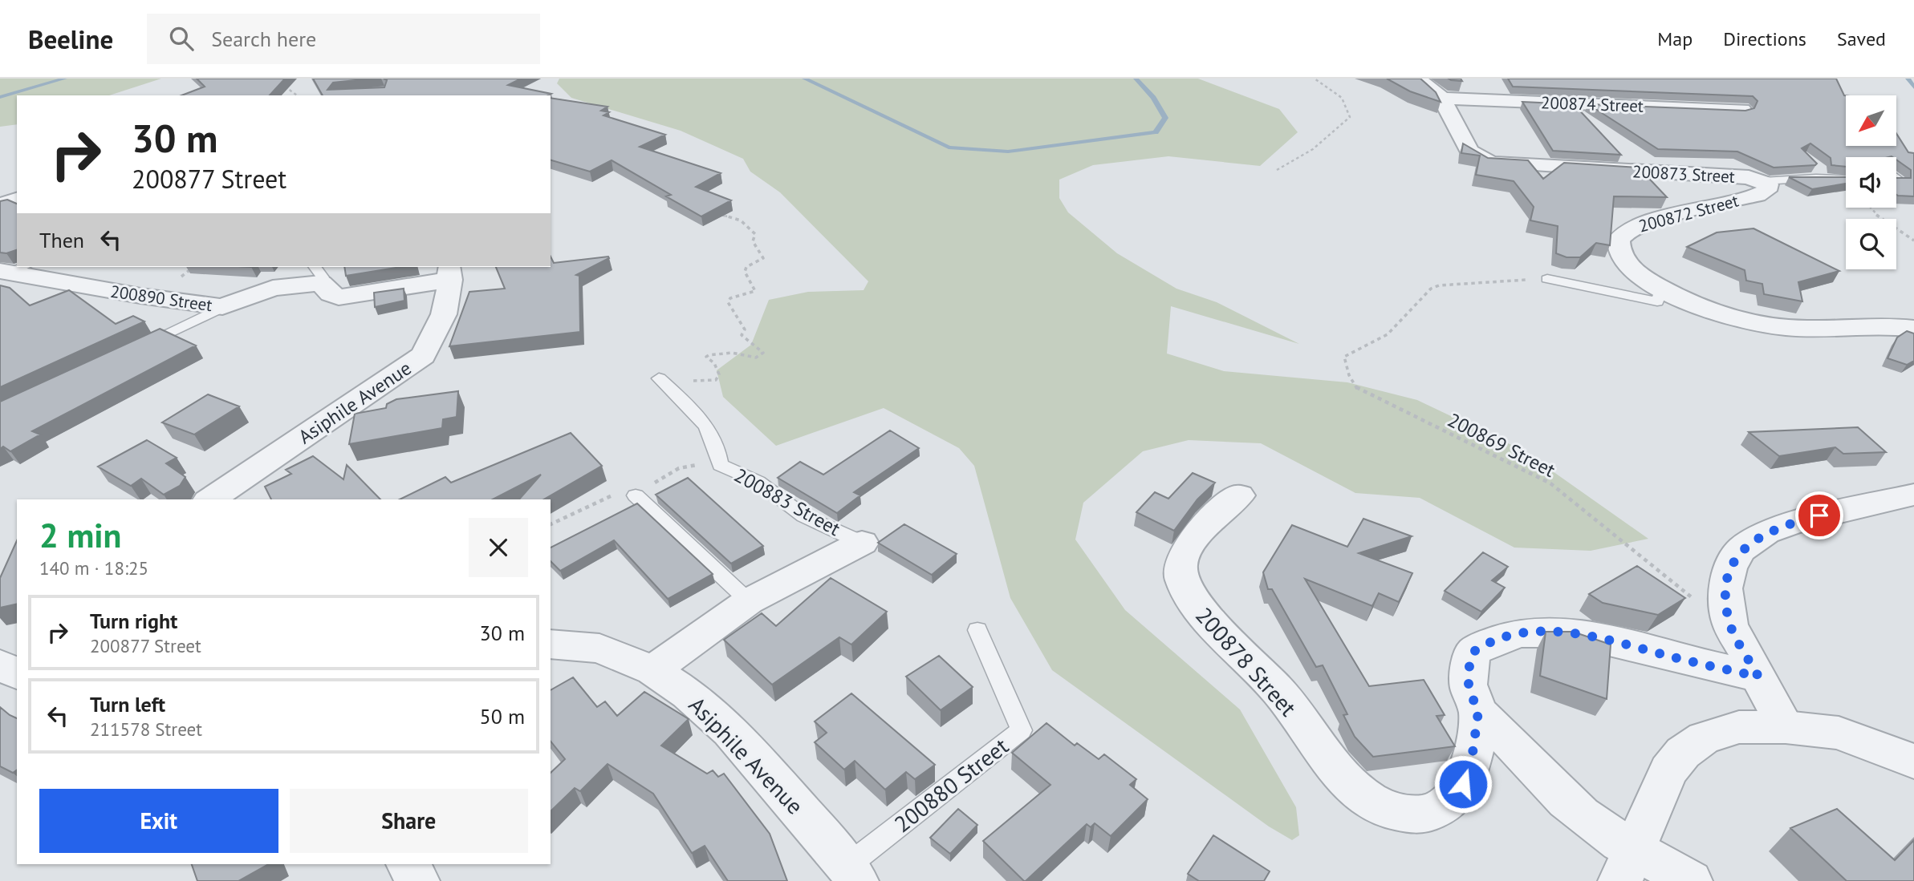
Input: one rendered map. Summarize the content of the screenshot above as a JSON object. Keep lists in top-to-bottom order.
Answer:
{
  "streets": {
    "street": [
      "200874 Street",
      "200873 Street",
      "200872 Street",
      "200890 Street",
      "Asiphile Avenue",
      "200878 Street"
    ],
    "lane": ["200883 Street", "200880 Street"],
    "path": ["200869 Street"]
  },
  "crossings": [
    ["200874 Street", "200873 Street"],
    ["200873 Street", "200872 Street"],
    ["200890 Street", "Asiphile Avenue"],
    ["Asiphile Avenue", "200880 Street"]
  ],
  "north": "bottom left",
  "page": {
    "header": "Beeline",
    "search": "Search here",
    "nav": ["Map", "Directions", "Saved"],
    "turn": ["30 m", "200877 Street"],
    "then": "Then",
    "heading": ["2 min", "140 m · 18:25"],
    "list": [
      {
        "name": "Turn right",
        "note": "200877 Street",
        "value": "30 m"
      },
      {
        "name": "Turn left",
        "note": "211578 Street",
        "value": "50 m"
      }
    ],
    "buttons": ["Exit", "Share"]
  }
}
